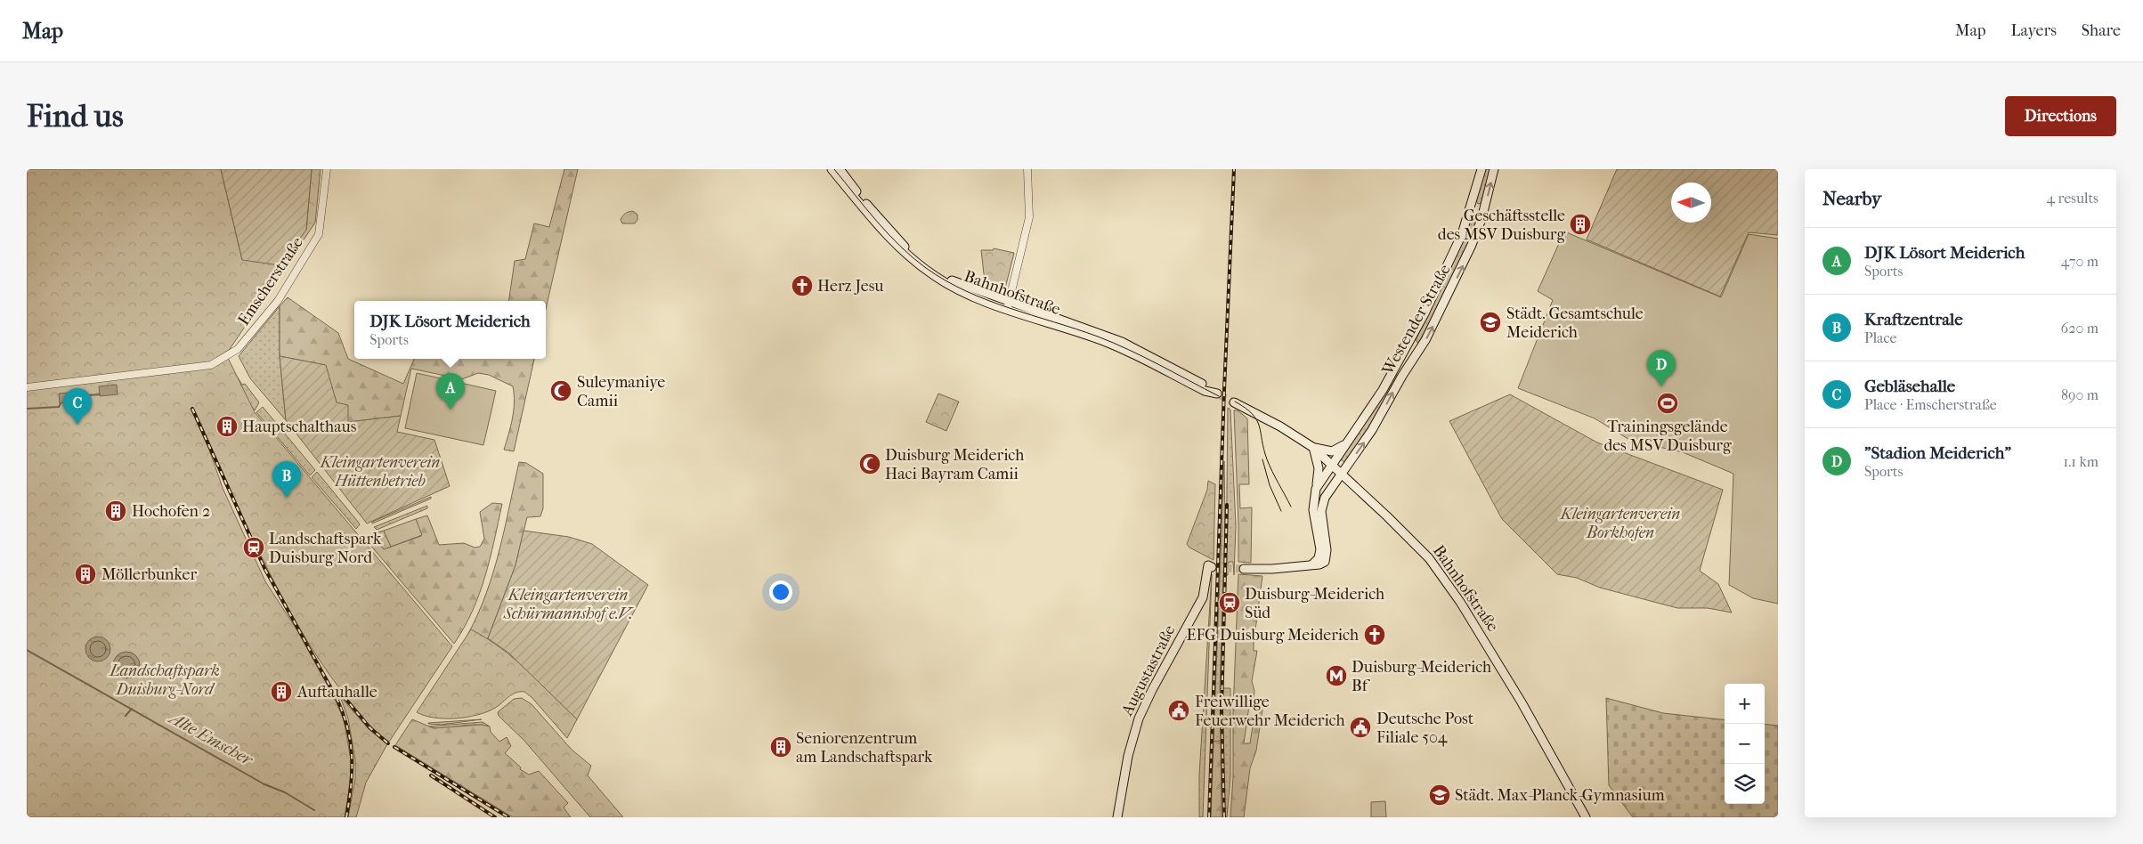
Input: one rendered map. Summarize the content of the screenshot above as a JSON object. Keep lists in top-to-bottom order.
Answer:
{
  "streets": {
    "main road": ["Bahnhofstraße", "Westender Straße", "Augustastraße"],
    "street": ["Emscherstraße"]
  },
  "crossings": [
    ["Bahnhofstraße", "Westender Straße"]
  ],
  "water": ["Alte Emscher"],
  "parks": [
    "Kleingartenverein Hüttenbetrieb",
    "Kleingartenverein Borkhofen",
    "Kleingartenverein Schürmannshof e.V.",
    "Landschaftspark Duisburg-Nord"
  ],
  "places": {
    "building": [
      "Geschäftsstelle des MSV Duisburg",
      "Hauptschalthaus",
      "Hochofen 2",
      "Möllerbunker",
      "Auftauhalle",
      "Seniorenzentrum am Landschaftspark"
    ],
    "church": ["Herz Jesu", "EFG Duisburg Meiderich"],
    "school or university": ["Städt. Gesamtschule Meiderich", "Städt. Max-Planck-Gymnasium"],
    "mosque": ["Suleymaniye Camii", "Duisburg Meiderich Haci Bayram Camii"],
    "sports": ["Trainingsgelände des MSV Duisburg"],
    "station": ["Landschaftspark Duisburg Nord", "Duisburg-Meiderich Süd"],
    "metro station": ["Duisburg-Meiderich Bf"],
    "public building": ["Freiwillige Feuerwehr Meiderich", "Deutsche Post Filiale 504"]
  },
  "north": "left",
  "page": {
    "header": "Map",
    "nav": ["Map", "Layers", "Share"],
    "buttons": "Directions",
    "title": "Find us",
    "heading": ["Nearby", "4 results"],
    "list": [
      {
        "mark": "A",
        "name": "DJK Lösort Meiderich",
        "note": "Sports",
        "value": "470 m"
      },
      {
        "mark": "B",
        "name": "Kraftzentrale",
        "note": "Place",
        "value": "620 m"
      },
      {
        "mark": "C",
        "name": "Gebläsehalle",
        "note": "Place · Emscherstraße",
        "value": "890 m"
      },
      {
        "mark": "D",
        "name": "\"Stadion Meiderich\"",
        "note": "Sports",
        "value": "1.1 km"
      }
    ],
    "popup": ["DJK Lösort Meiderich", "Sports"],
    "pins": [
      "D",
      "A",
      "C",
      "B"
    ],
    "map_buttons": ["+", "−"]
  }
}
